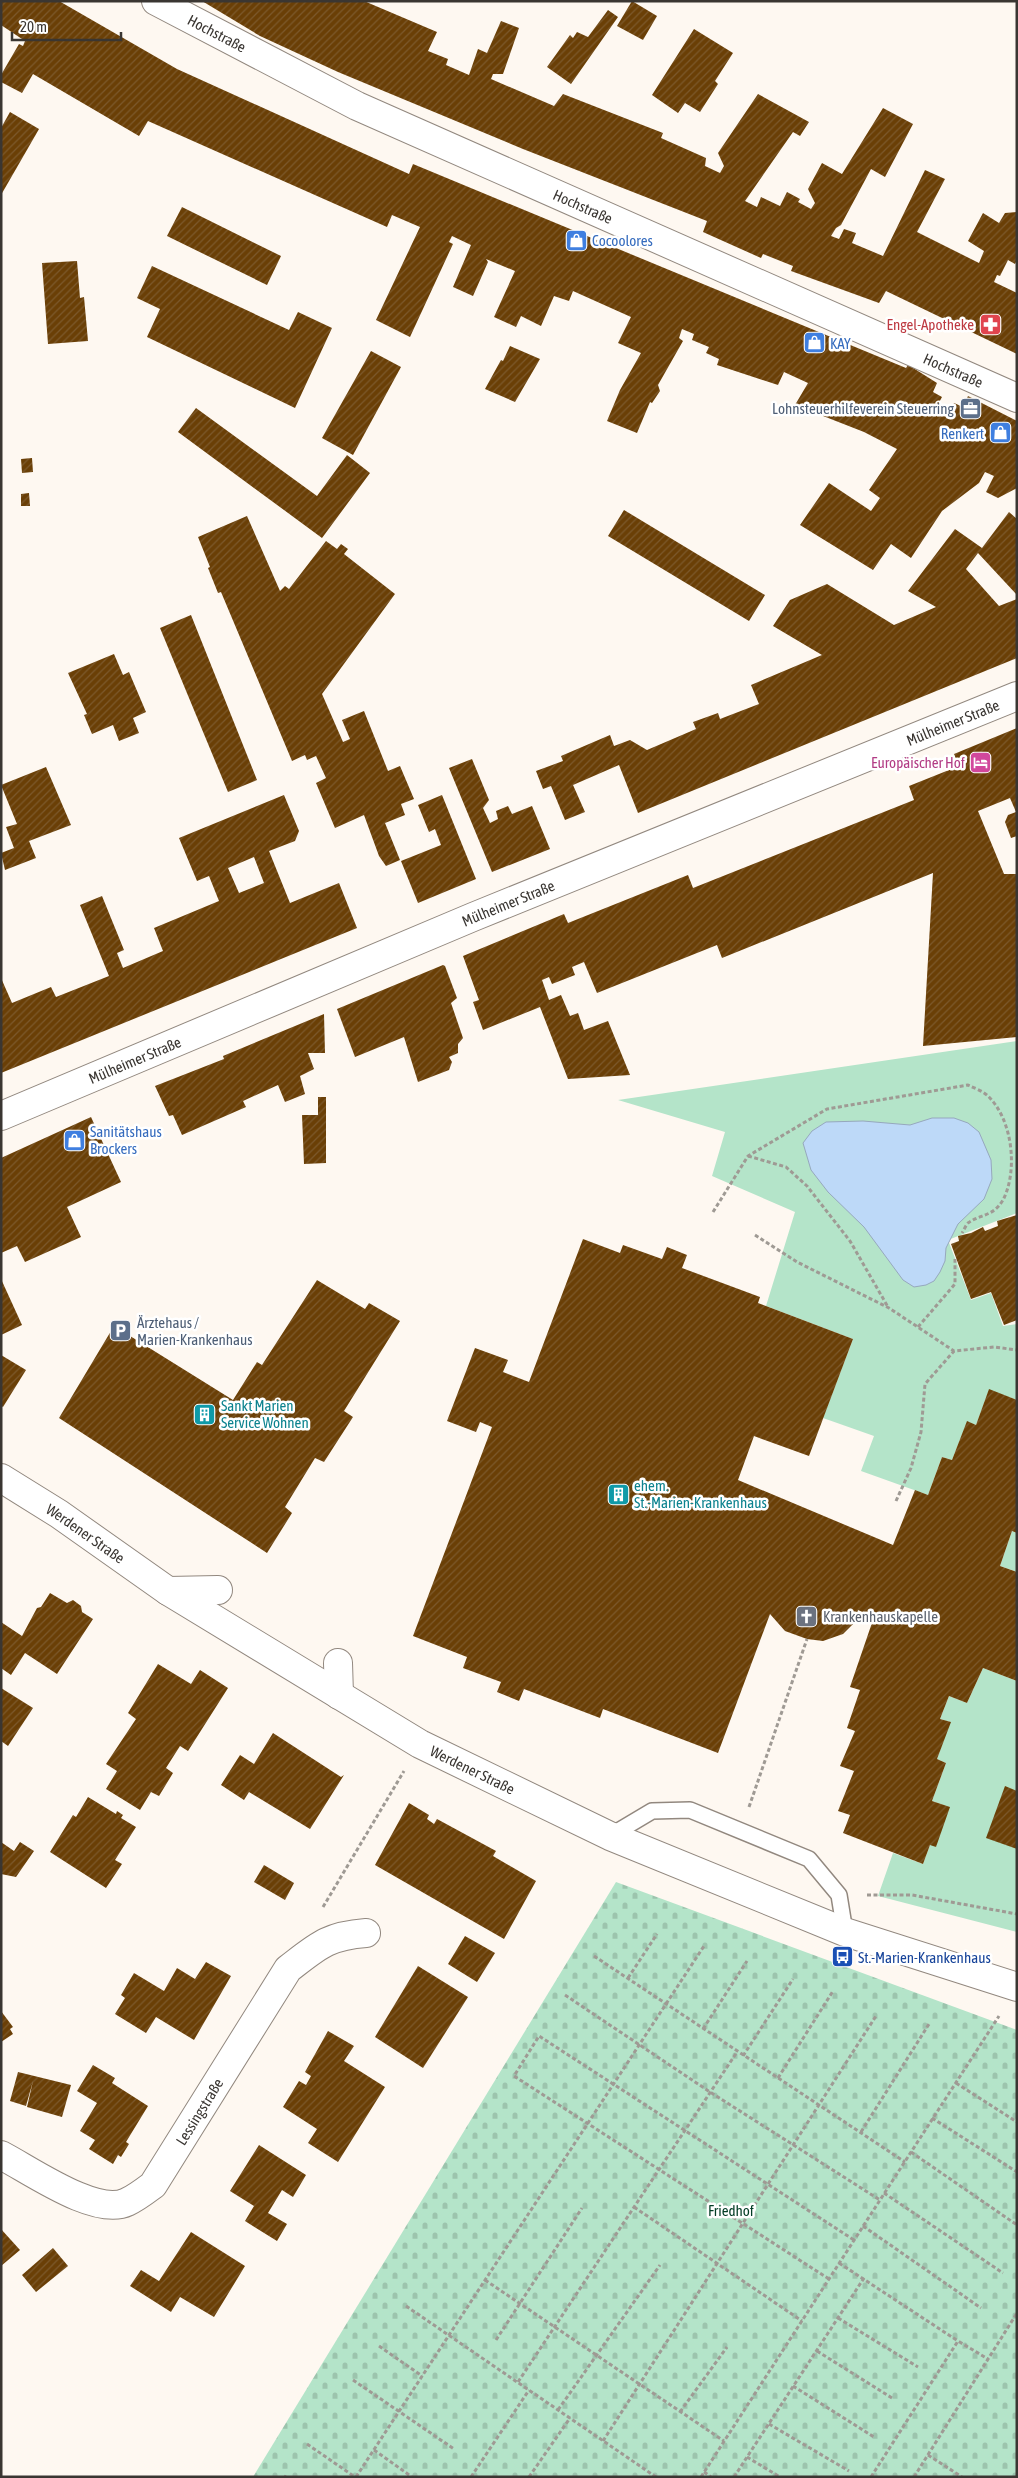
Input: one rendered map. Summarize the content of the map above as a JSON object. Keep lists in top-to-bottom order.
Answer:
{
  "streets": {
    "street": [
      "Hochstraße",
      "Mülheimer Straße",
      "Werdener Straße",
      "Lessingstraße"
    ]
  },
  "parks": ["Friedhof"],
  "places": {
    "shop": [
      "Cocoolores",
      "KAY",
      "Renkert",
      "Sanitätshaus Brockers"
    ],
    "pharmacy": ["Engel-Apotheke"],
    "office": ["Lohnsteuerhilfeverein Steuerring"],
    "hotel": ["Europäischer Hof"],
    "parking": ["Ärztehaus / Marien-Krankenhaus"],
    "building": ["Sankt Marien Service Wohnen", "ehem. St.-Marien-Krankenhaus"],
    "church": ["Krankenhauskapelle"],
    "bus stop": ["St.-Marien-Krankenhaus"]
  },
  "scale_bar": "20 m"
}
